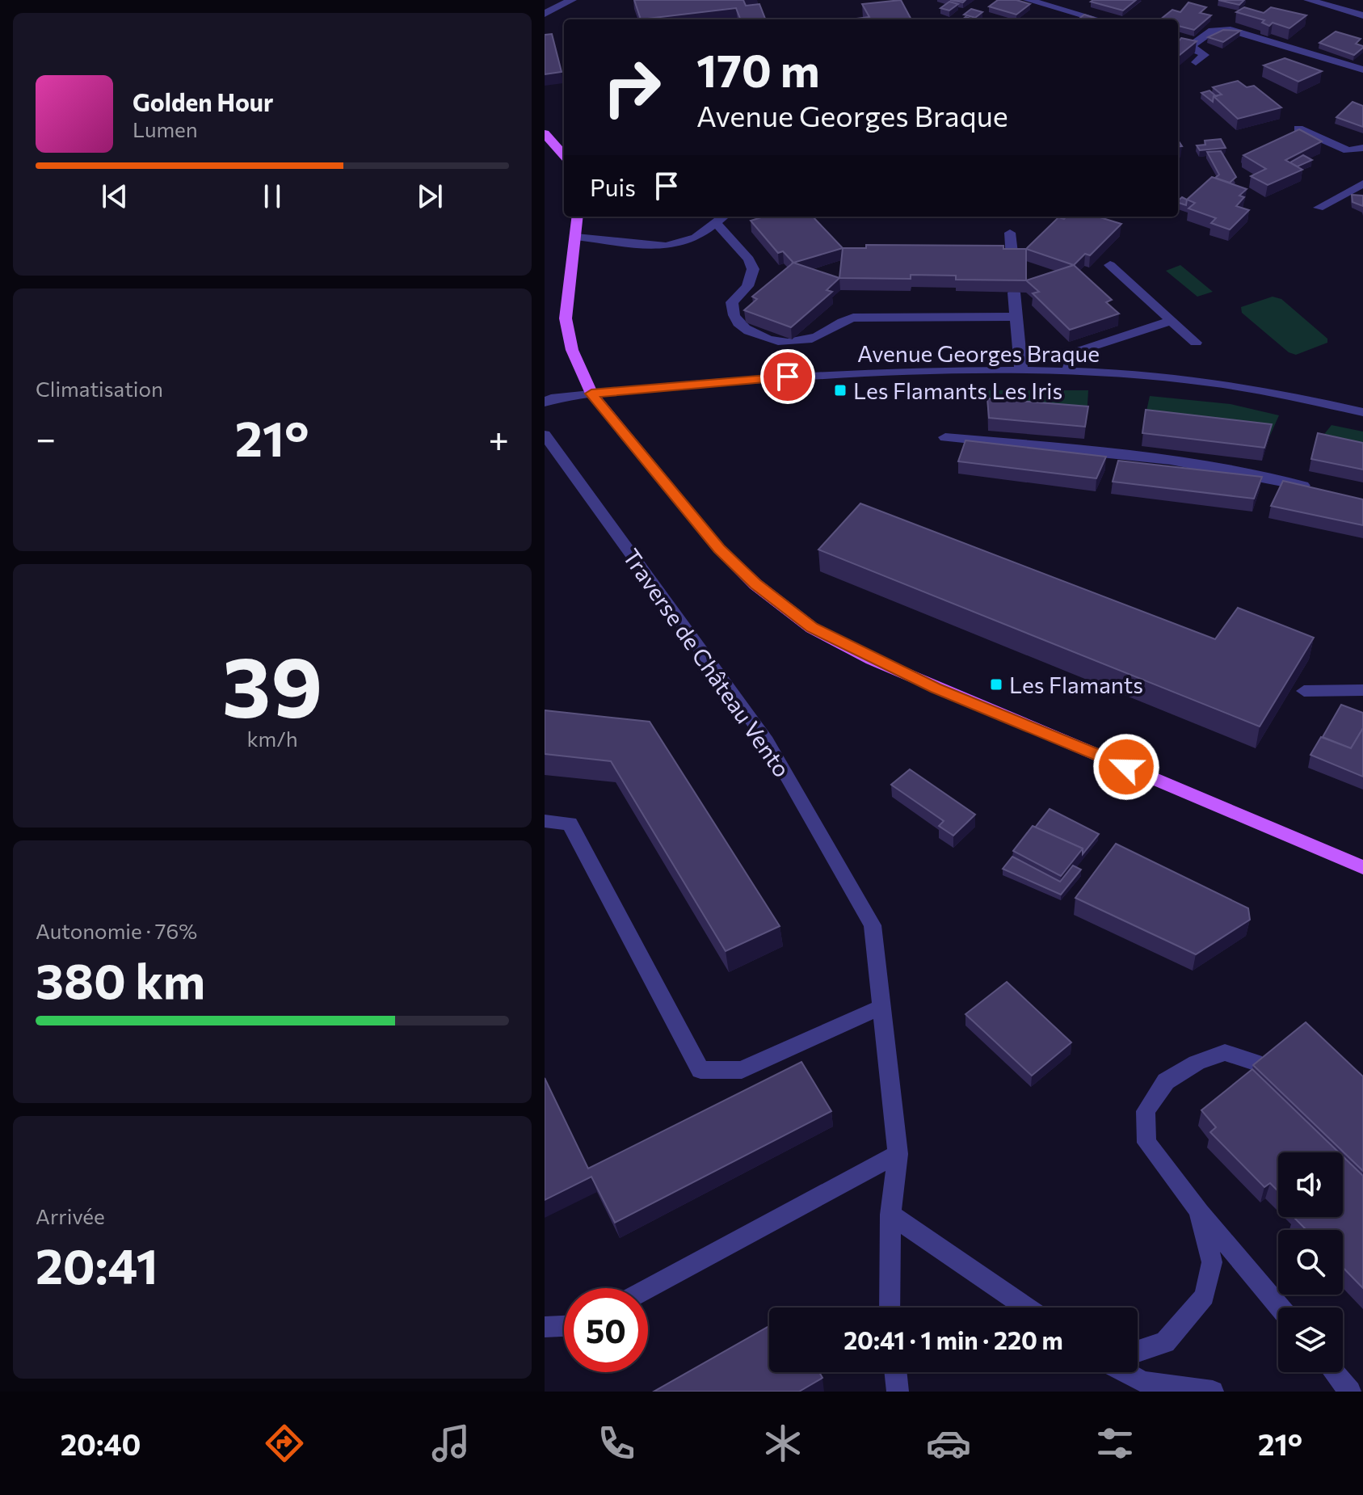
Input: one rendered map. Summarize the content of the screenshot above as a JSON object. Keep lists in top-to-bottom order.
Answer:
{
  "streets": {
    "street": ["Avenue Georges Braque", "Traverse de Château Vento"]
  },
  "places": {
    "transit": ["Les Flamants Les Iris", "Les Flamants"]
  },
  "page": {
    "turn": ["170 m", "Avenue Georges Braque"],
    "song": ["Golden Hour", "Lumen"],
    "then": "Puis",
    "tile": [
      "Climatisation",
      ["39", "km/h"],
      ["Autonomie · 76%", "380 km"],
      ["Arrivée", "20:41"]
    ],
    "heat": ["−", "21°", "+"],
    "limit": "50",
    "trip": "20:41 · 1 min · 220 m",
    "tabs": ["20:40", "21°"]
  }
}
